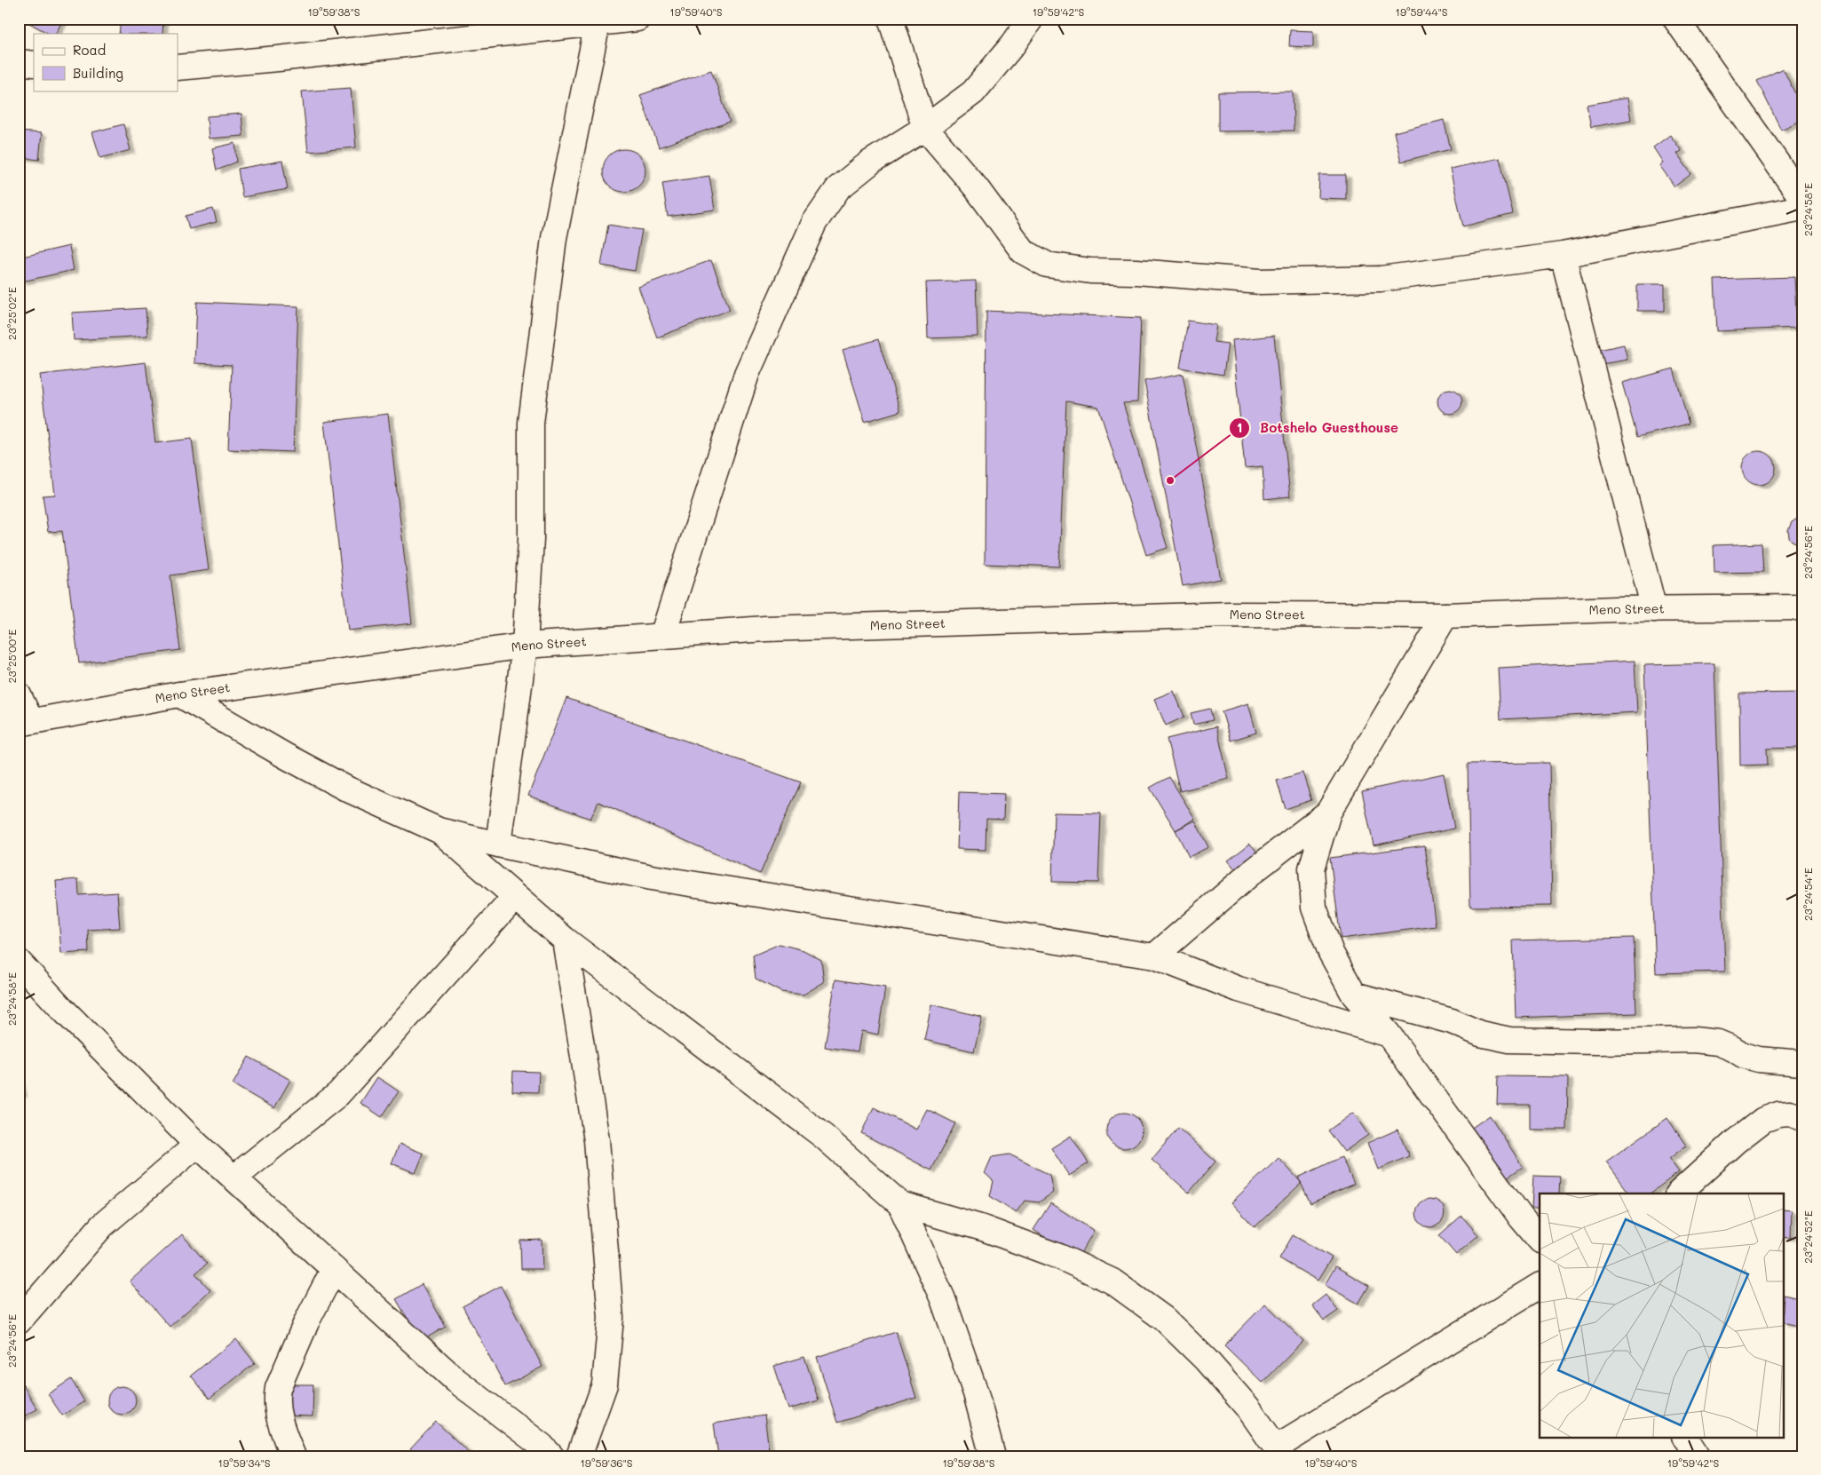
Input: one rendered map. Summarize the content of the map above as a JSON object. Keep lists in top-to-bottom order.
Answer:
{
  "streets": {
    "street": ["Meno Street"]
  },
  "places": ["Botshelo Guesthouse"],
  "legend": ["Road", "Building"],
  "coordinates": [
    "19°59'38\"S",
    "19°59'40\"S",
    "19°59'42\"S",
    "19°59'44\"S",
    "23°24'58\"E",
    "23°25'02\"E",
    "23°24'56\"E",
    "23°25'00\"E",
    "23°24'54\"E",
    "23°24'52\"E",
    "19°59'34\"S",
    "19°59'36\"S"
  ]
}
